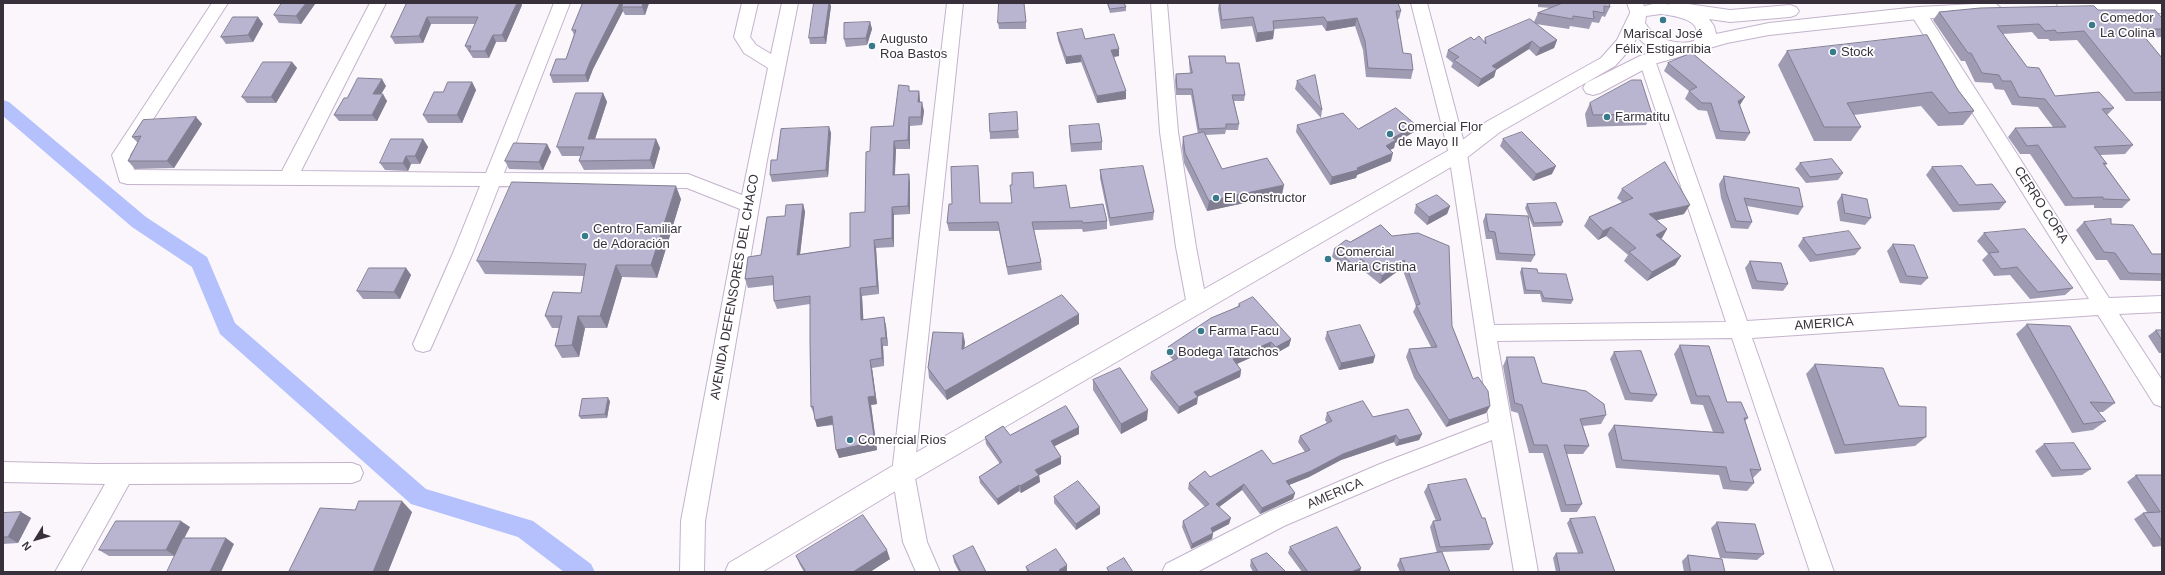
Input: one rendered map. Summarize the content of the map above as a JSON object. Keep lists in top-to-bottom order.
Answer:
{
  "streets": {
    "street": ["CERRO CORA", "AVENIDA DEFENSORES DEL CHACO", "AMERICA"]
  },
  "crossings": [
    ["CERRO CORA", "AMERICA"]
  ],
  "places": [
    "Mariscal José Félix Estigarribia",
    "Comedor La Colina",
    "Augusto Roa Bastos",
    "Stock",
    "Farmatitu",
    "Comercial Flor de Mayo II",
    "El Constructor",
    "Centro Familiar de Adoración",
    "Comercial Maria Cristina",
    "Farma Facu",
    "Bodega Tatachos",
    "Comercial Rios"
  ],
  "north": "bottom left"
}
